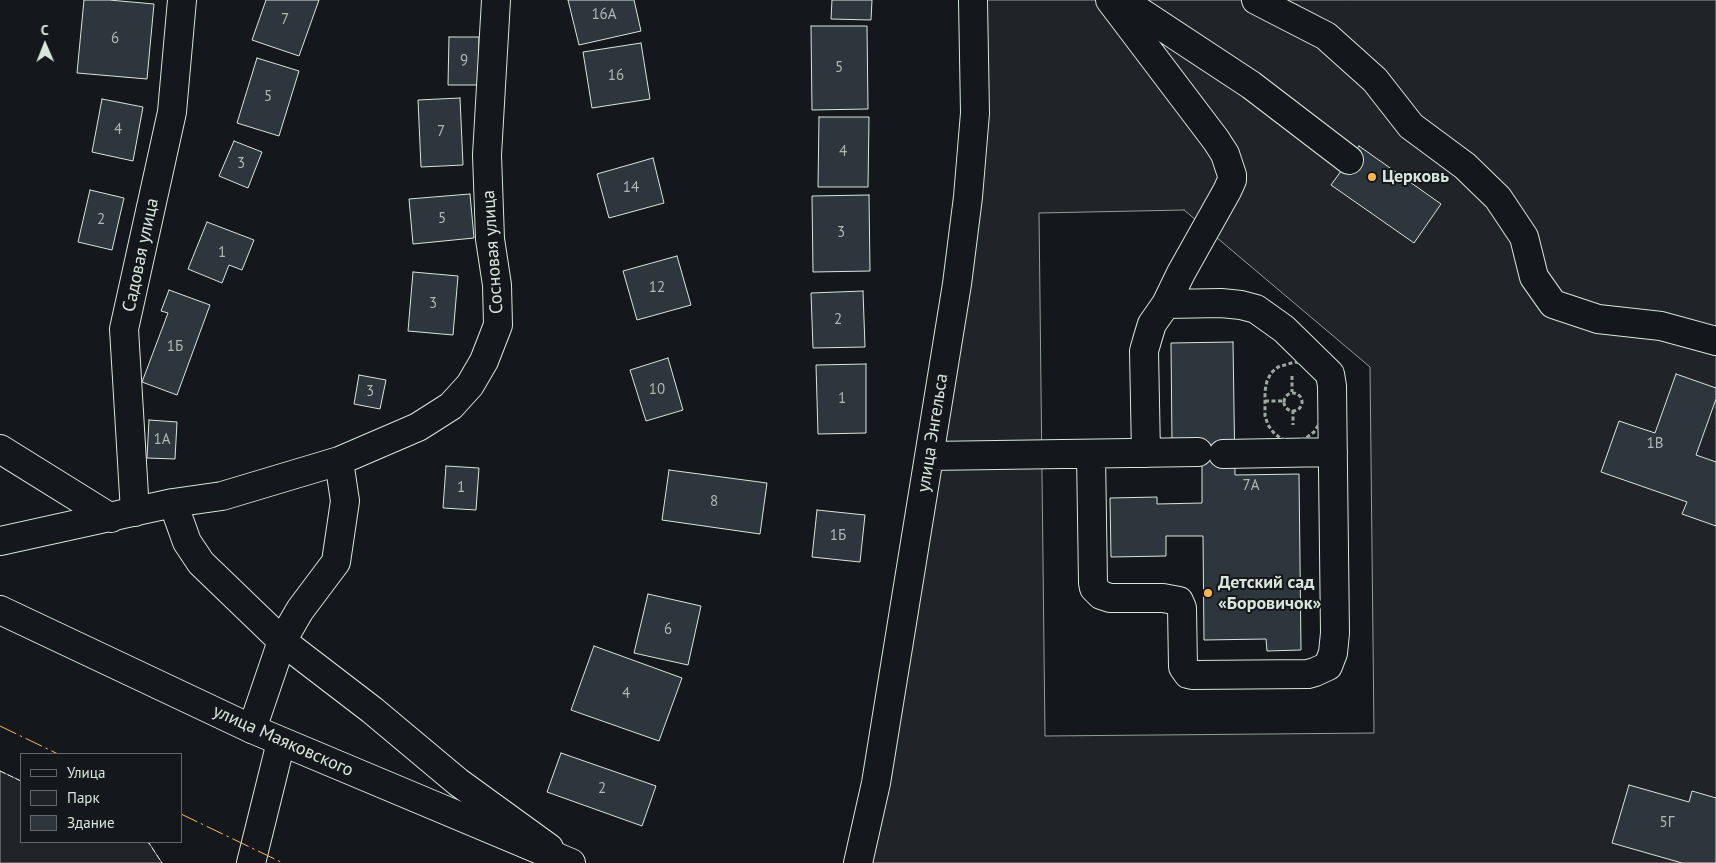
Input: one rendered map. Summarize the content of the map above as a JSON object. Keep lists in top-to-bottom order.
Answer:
{
  "streets": {
    "street": [
      "Сосновая улица",
      "Садовая улица",
      "улица Энгельса",
      "улица Маяковского"
    ]
  },
  "crossings": [
    ["Сосновая улица", "Садовая улица"]
  ],
  "places": ["Церковь", "Детский сад «Боровичок»"],
  "house_numbers": [
    "16А",
    "7",
    "6",
    "9",
    "5",
    "16",
    "5",
    "4",
    "7",
    "4",
    "3",
    "14",
    "5",
    "2",
    "3",
    "1",
    "12",
    "3",
    "2",
    "1Б",
    "10",
    "3",
    "1",
    "1А",
    "1В",
    "7А",
    "1",
    "8",
    "1Б",
    "6",
    "4",
    "2",
    "5Г"
  ],
  "legend": ["Улица", "Парк", "Здание"],
  "north": "top"
}
